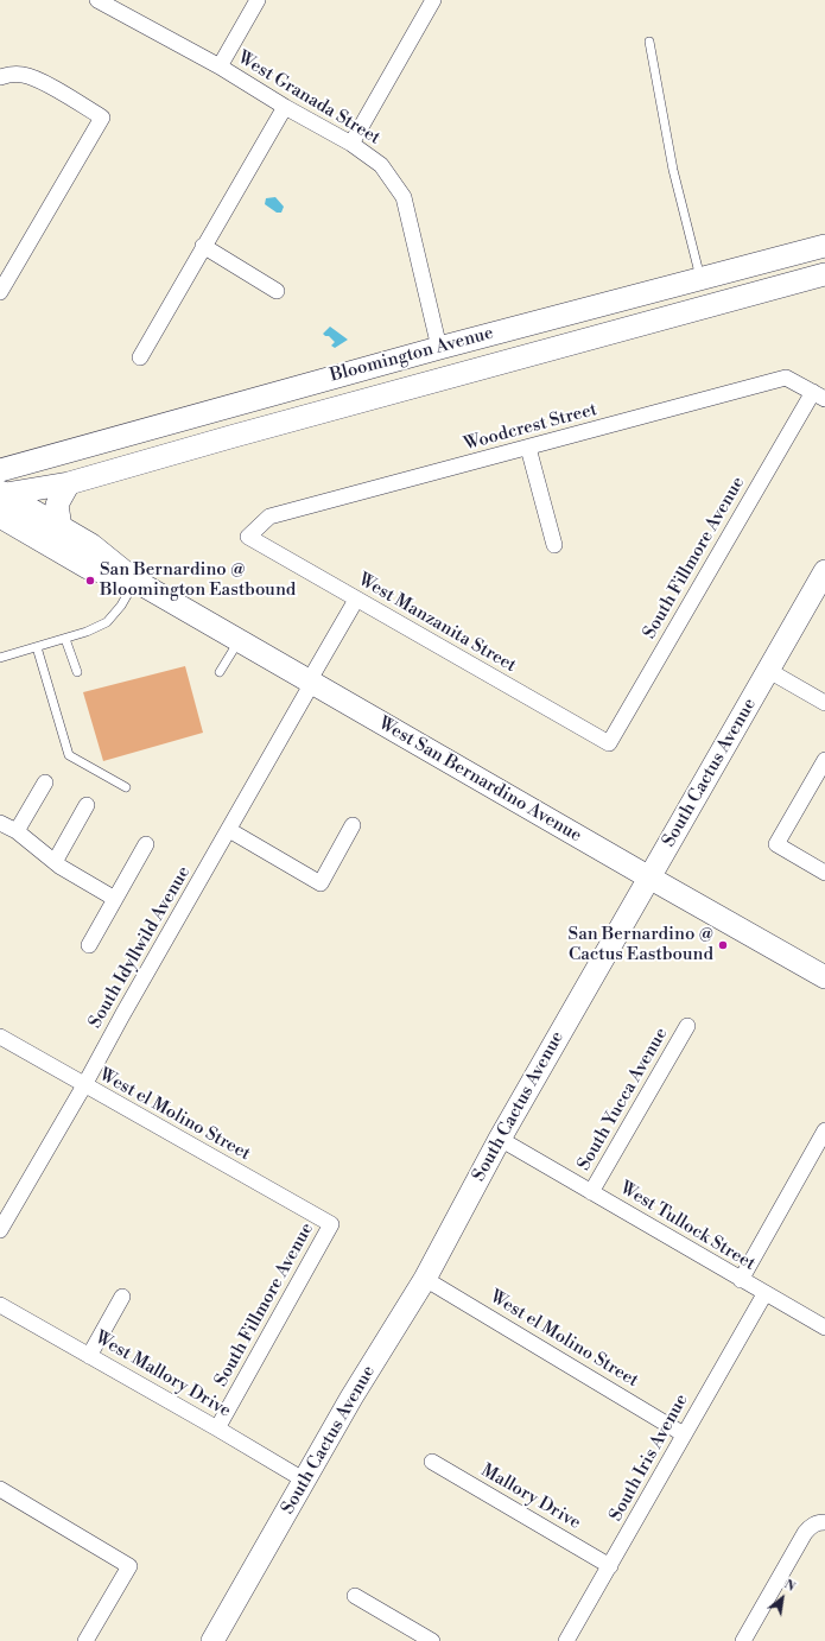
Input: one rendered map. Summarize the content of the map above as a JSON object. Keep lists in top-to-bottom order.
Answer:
{
  "streets": {
    "main road": ["Bloomington Avenue", "South Cactus Avenue", "West San Bernardino Avenue"],
    "street": [
      "West Granada Street",
      "Woodcrest Street",
      "South Fillmore Avenue",
      "West Manzanita Street",
      "South Idyllwild Avenue",
      "South Yucca Avenue",
      "West el Molino Street",
      "West Tullock Street",
      "West Mallory Drive",
      "South Iris Avenue",
      "Mallory Drive"
    ]
  },
  "crossings": [
    ["West Granada Street", "Bloomington Avenue"],
    ["Bloomington Avenue", "West San Bernardino Avenue"],
    ["Woodcrest Street", "South Fillmore Avenue"],
    ["Woodcrest Street", "West Manzanita Street"],
    ["South Fillmore Avenue", "West Manzanita Street"],
    ["South Fillmore Avenue", "West el Molino Street"],
    ["South Fillmore Avenue", "West Mallory Drive"],
    ["West Manzanita Street", "South Idyllwild Avenue"],
    ["South Cactus Avenue", "West San Bernardino Avenue"],
    ["South Cactus Avenue", "West el Molino Street"],
    ["South Cactus Avenue", "West Tullock Street"],
    ["South Cactus Avenue", "West Mallory Drive"],
    ["West San Bernardino Avenue", "South Idyllwild Avenue"],
    ["South Idyllwild Avenue", "West el Molino Street"],
    ["South Yucca Avenue", "West Tullock Street"],
    ["West el Molino Street", "South Iris Avenue"],
    ["West Tullock Street", "South Iris Avenue"],
    ["South Iris Avenue", "Mallory Drive"]
  ],
  "places": ["San Bernardino @ Bloomington Eastbound", "San Bernardino @ Cactus Eastbound"],
  "north": "top right"
}
